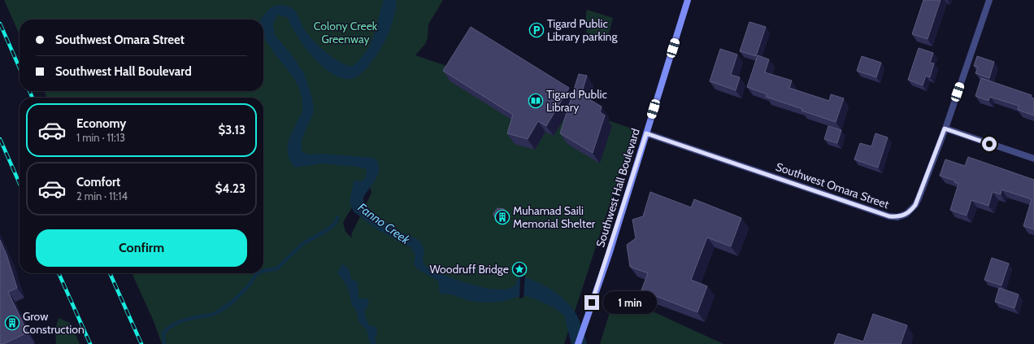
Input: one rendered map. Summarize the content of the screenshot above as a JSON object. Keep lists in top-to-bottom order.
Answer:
{
  "streets": {
    "main road": ["Southwest Hall Boulevard"],
    "street": ["Southwest Omara Street"]
  },
  "crossings": [
    ["Southwest Omara Street", "Southwest Hall Boulevard"]
  ],
  "water": ["Fanno Creek"],
  "parks": ["Colony Creek Greenway"],
  "places": {
    "parking": ["Tigard Public Library parking"],
    "library": ["Tigard Public Library"],
    "building": ["Muhamad Saili Memorial Shelter", "Grow Construction"],
    "place": ["Woodruff Bridge"]
  },
  "page": {
    "banner": ["Southwest Omara Street", "Southwest Hall Boulevard"],
    "list": [
      {
        "name": "Economy",
        "note": "1 min · 11:13",
        "value": "$3.13"
      },
      {
        "name": "Comfort",
        "note": "2 min · 11:14",
        "value": "$4.23"
      }
    ],
    "buttons": "Confirm",
    "bubble": "1 min"
  }
}
